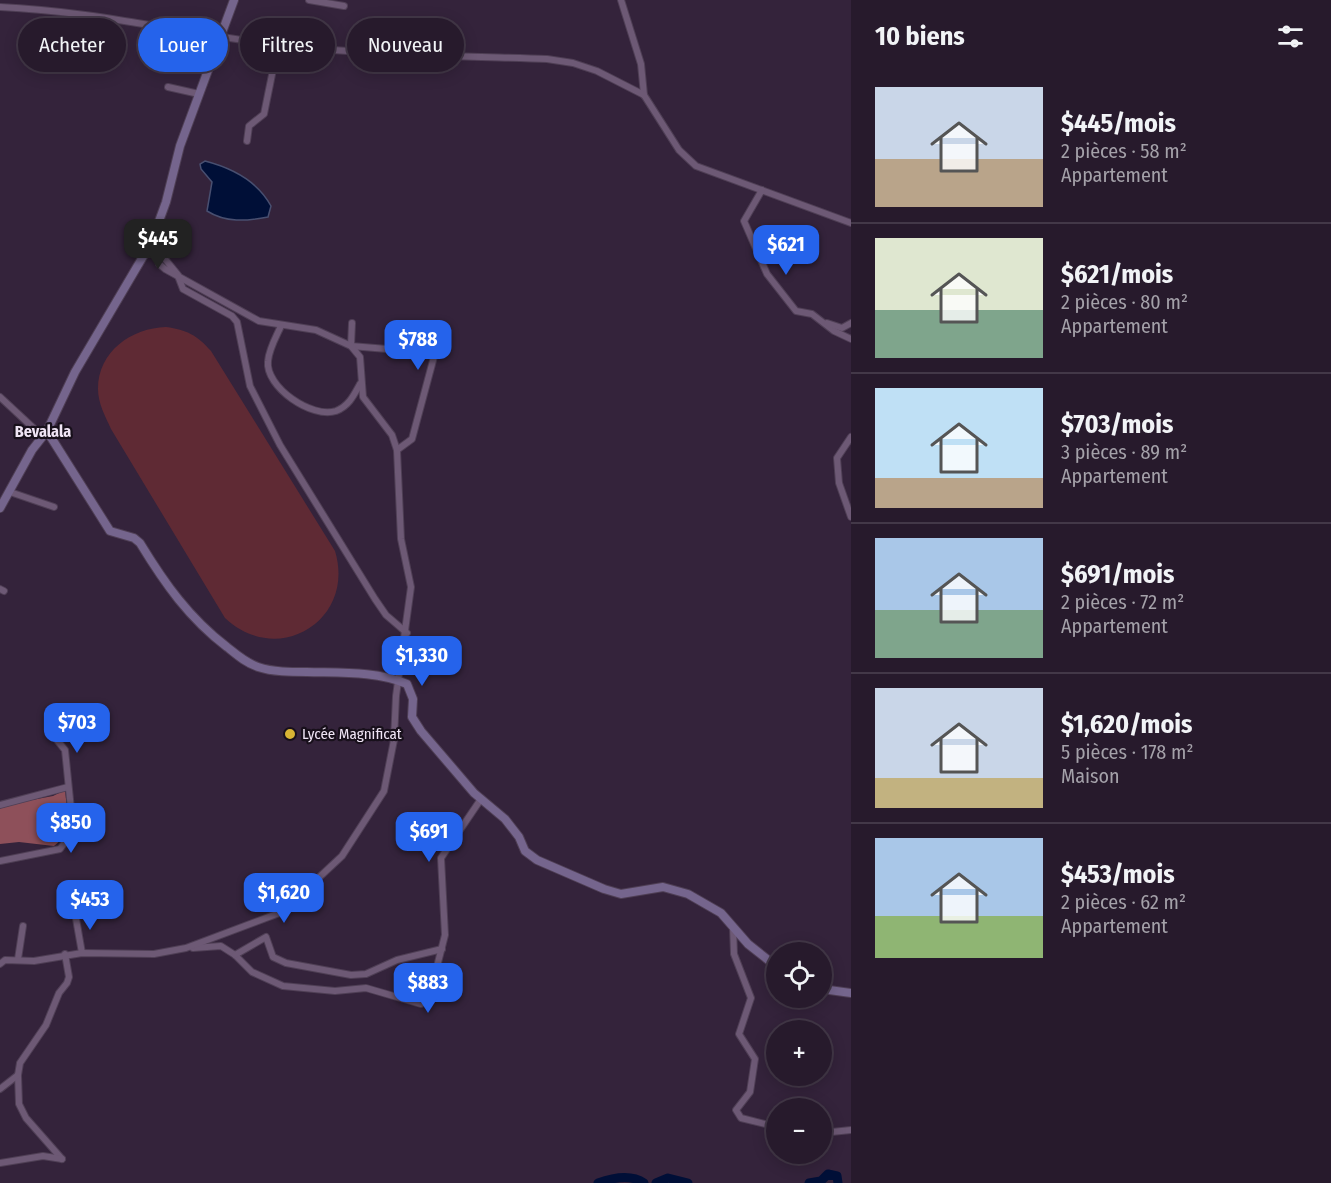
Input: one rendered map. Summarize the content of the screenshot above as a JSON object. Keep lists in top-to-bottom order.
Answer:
{
  "districts": ["Bevalala"],
  "places": ["Lycée Magnificat"],
  "page": {
    "heading": "10 biens",
    "chip": [
      "Acheter",
      "Louer",
      "Filtres",
      "Nouveau"
    ],
    "list": [
      {
        "name": "$445/mois",
        "note": "2 pièces · 58 m² · Appartement"
      },
      {
        "name": "$621/mois",
        "note": "2 pièces · 80 m² · Appartement"
      },
      {
        "name": "$703/mois",
        "note": "3 pièces · 89 m² · Appartement"
      },
      {
        "name": "$691/mois",
        "note": "2 pièces · 72 m² · Appartement"
      },
      {
        "name": "$1,620/mois",
        "note": "5 pièces · 178 m² · Maison"
      },
      {
        "name": "$453/mois",
        "note": "2 pièces · 62 m² · Appartement"
      }
    ],
    "price": [
      "$445",
      "$621",
      "$788",
      "$1,330",
      "$703",
      "$850",
      "$691",
      "$1,620",
      "$453",
      "$883"
    ],
    "map_buttons": ["+", "−"]
  }
}
